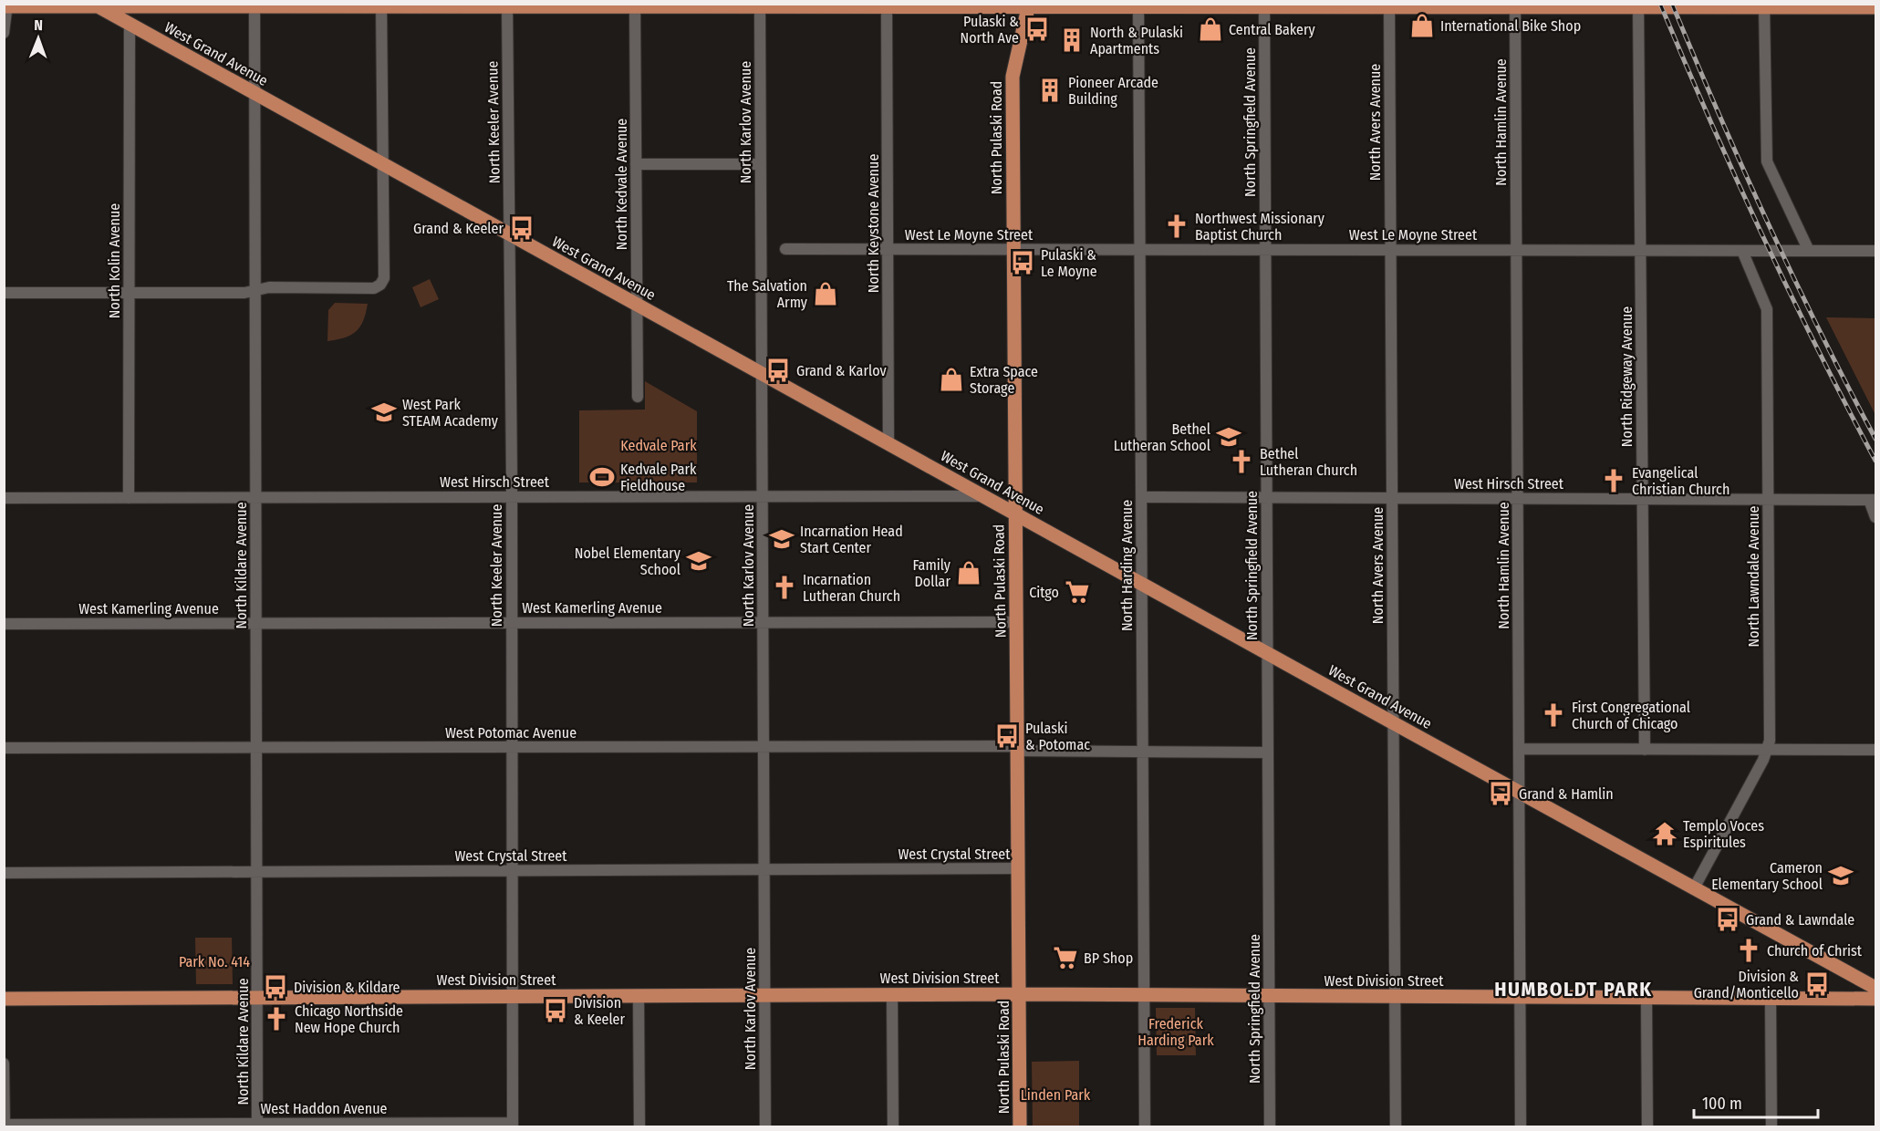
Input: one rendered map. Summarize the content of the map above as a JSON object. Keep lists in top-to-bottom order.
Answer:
{
  "streets": {
    "main road": ["West Grand Avenue", "North Pulaski Road", "West Division Street"],
    "street": [
      "North Keeler Avenue",
      "North Karlov Avenue",
      "North Springfield Avenue",
      "North Avers Avenue",
      "North Hamlin Avenue",
      "North Kedvale Avenue",
      "North Keystone Avenue",
      "West Le Moyne Street",
      "North Kolin Avenue",
      "North Ridgeway Avenue",
      "West Hirsch Street",
      "North Kildare Avenue",
      "North Harding Avenue",
      "North Lawndale Avenue",
      "West Kamerling Avenue",
      "West Potomac Avenue",
      "West Crystal Street",
      "West Haddon Avenue"
    ]
  },
  "crossings": [
    ["West Grand Avenue", "North Keeler Avenue"],
    ["West Grand Avenue", "North Karlov Avenue"],
    ["West Grand Avenue", "North Springfield Avenue"],
    ["West Grand Avenue", "North Avers Avenue"],
    ["West Grand Avenue", "North Hamlin Avenue"],
    ["West Grand Avenue", "North Pulaski Road"],
    ["West Grand Avenue", "North Kedvale Avenue"],
    ["West Grand Avenue", "North Keystone Avenue"],
    ["West Grand Avenue", "North Kolin Avenue"],
    ["West Grand Avenue", "West Hirsch Street"],
    ["West Grand Avenue", "North Kildare Avenue"],
    ["West Grand Avenue", "North Harding Avenue"],
    ["West Grand Avenue", "North Lawndale Avenue"],
    ["North Keeler Avenue", "West Hirsch Street"],
    ["North Keeler Avenue", "West Kamerling Avenue"],
    ["North Keeler Avenue", "West Potomac Avenue"],
    ["North Keeler Avenue", "West Crystal Street"],
    ["North Keeler Avenue", "West Division Street"],
    ["North Keeler Avenue", "West Haddon Avenue"],
    ["North Karlov Avenue", "West Hirsch Street"],
    ["North Karlov Avenue", "West Kamerling Avenue"],
    ["North Karlov Avenue", "West Potomac Avenue"],
    ["North Karlov Avenue", "West Crystal Street"],
    ["North Karlov Avenue", "West Division Street"],
    ["North Springfield Avenue", "West Le Moyne Street"],
    ["North Springfield Avenue", "West Hirsch Street"],
    ["North Springfield Avenue", "West Potomac Avenue"],
    ["North Springfield Avenue", "West Division Street"],
    ["North Avers Avenue", "West Le Moyne Street"],
    ["North Avers Avenue", "West Hirsch Street"],
    ["North Avers Avenue", "West Division Street"],
    ["North Hamlin Avenue", "West Le Moyne Street"],
    ["North Hamlin Avenue", "West Hirsch Street"],
    ["North Hamlin Avenue", "West Division Street"],
    ["North Pulaski Road", "West Le Moyne Street"],
    ["North Pulaski Road", "West Kamerling Avenue"],
    ["North Pulaski Road", "West Potomac Avenue"],
    ["North Pulaski Road", "West Crystal Street"],
    ["North Pulaski Road", "West Division Street"],
    ["North Keystone Avenue", "West Le Moyne Street"],
    ["West Le Moyne Street", "North Ridgeway Avenue"],
    ["West Le Moyne Street", "North Harding Avenue"],
    ["West Le Moyne Street", "North Lawndale Avenue"],
    ["North Kolin Avenue", "West Hirsch Street"],
    ["North Ridgeway Avenue", "West Hirsch Street"],
    ["West Hirsch Street", "North Kildare Avenue"],
    ["West Hirsch Street", "North Harding Avenue"],
    ["West Hirsch Street", "North Lawndale Avenue"],
    ["North Kildare Avenue", "West Kamerling Avenue"],
    ["North Kildare Avenue", "West Potomac Avenue"],
    ["North Kildare Avenue", "West Crystal Street"],
    ["North Kildare Avenue", "West Division Street"],
    ["North Kildare Avenue", "West Haddon Avenue"],
    ["North Harding Avenue", "West Potomac Avenue"],
    ["North Harding Avenue", "West Division Street"]
  ],
  "districts": ["HUMBOLDT PARK"],
  "parks": [
    "Kedvale Park",
    "Park No. 414",
    "Frederick Harding Park",
    "Linden Park"
  ],
  "places": {
    "shop": [
      "International Bike Shop",
      "Central Bakery",
      "The Salvation Army",
      "Extra Space Storage",
      "Family Dollar"
    ],
    "bus stop": [
      "Pulaski & North Ave",
      "Grand & Keeler",
      "Pulaski & Le Moyne",
      "Grand & Karlov",
      "Pulaski & Potomac",
      "Grand & Hamlin",
      "Grand & Lawndale",
      "Division & Grand/Monticello",
      "Division & Kildare",
      "Division & Keeler"
    ],
    "building": ["North & Pulaski Apartments", "Pioneer Arcade Building"],
    "church": [
      "Northwest Missionary Baptist Church",
      "Bethel Lutheran Church",
      "Evangelical Christian Church",
      "Incarnation Lutheran Church",
      "First Congregational Church of Chicago",
      "Church of Christ",
      "Chicago Northside New Hope Church"
    ],
    "school or university": [
      "West Park STEAM Academy",
      "Bethel Lutheran School",
      "Incarnation Head Start Center",
      "Nobel Elementary School",
      "Cameron Elementary School"
    ],
    "sports": ["Kedvale Park Fieldhouse"],
    "supermarket": ["Citgo", "BP Shop"],
    "temple": ["Templo Voces Espiritules"]
  },
  "scale_bar": "100 m",
  "north": "top"
}
